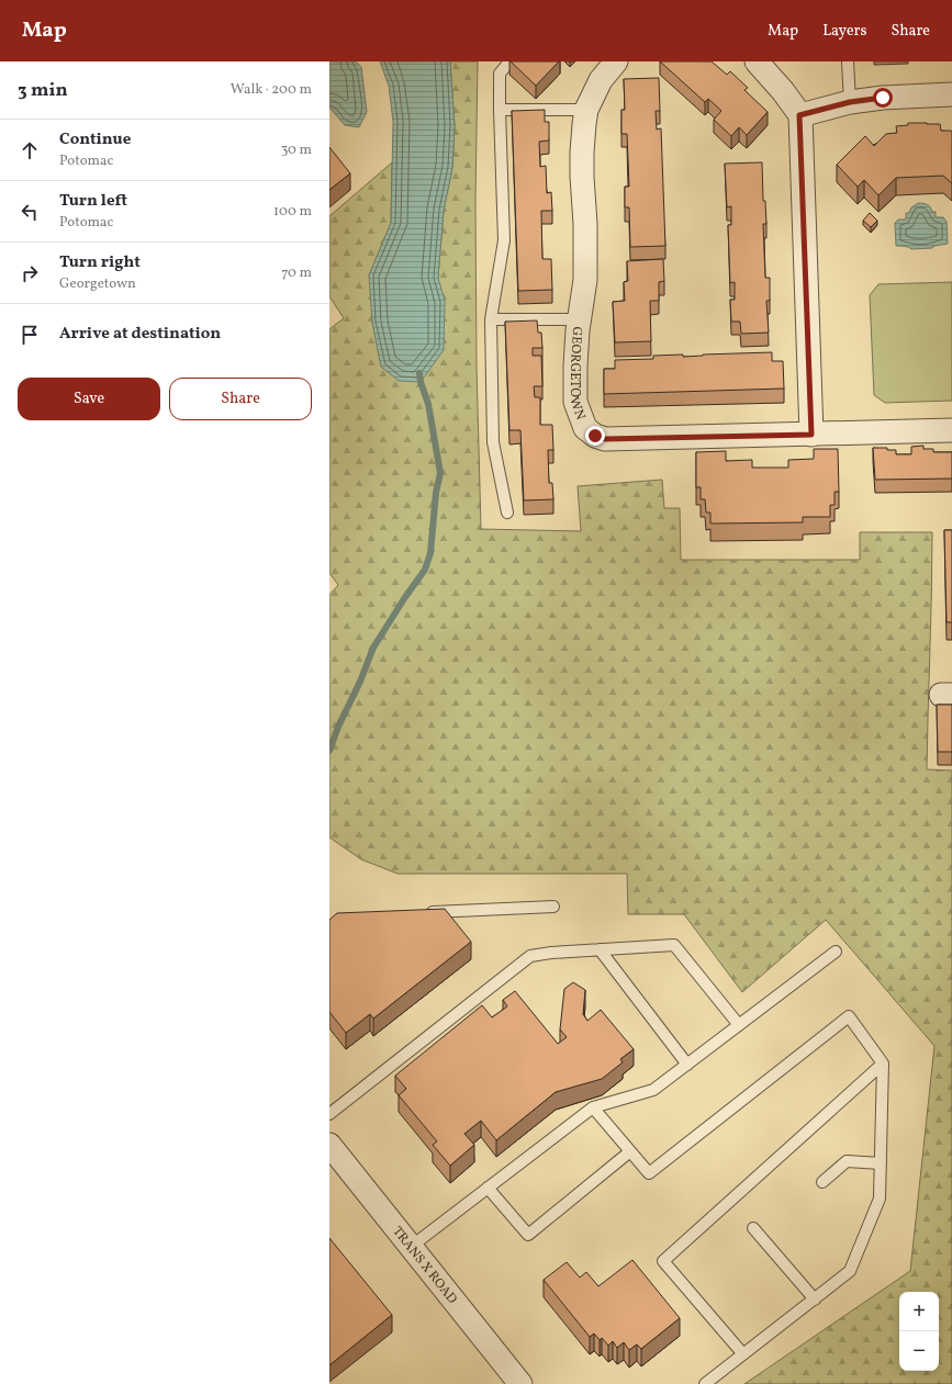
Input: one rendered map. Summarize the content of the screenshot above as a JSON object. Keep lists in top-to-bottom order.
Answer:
{
  "streets": {
    "street": ["GEORGETOWN", "TRANS X ROAD"]
  },
  "page": {
    "header": "Map",
    "nav": ["Map", "Layers", "Share"],
    "heading": ["3 min", "Walk · 200 m"],
    "list": [
      ["Continue", "Potomac", "30 m"],
      ["Turn left", "Potomac", "100 m"],
      ["Turn right", "Georgetown", "70 m"],
      "Arrive at destination"
    ],
    "buttons": ["Save", "Share"],
    "map_buttons": ["+", "−"]
  }
}
